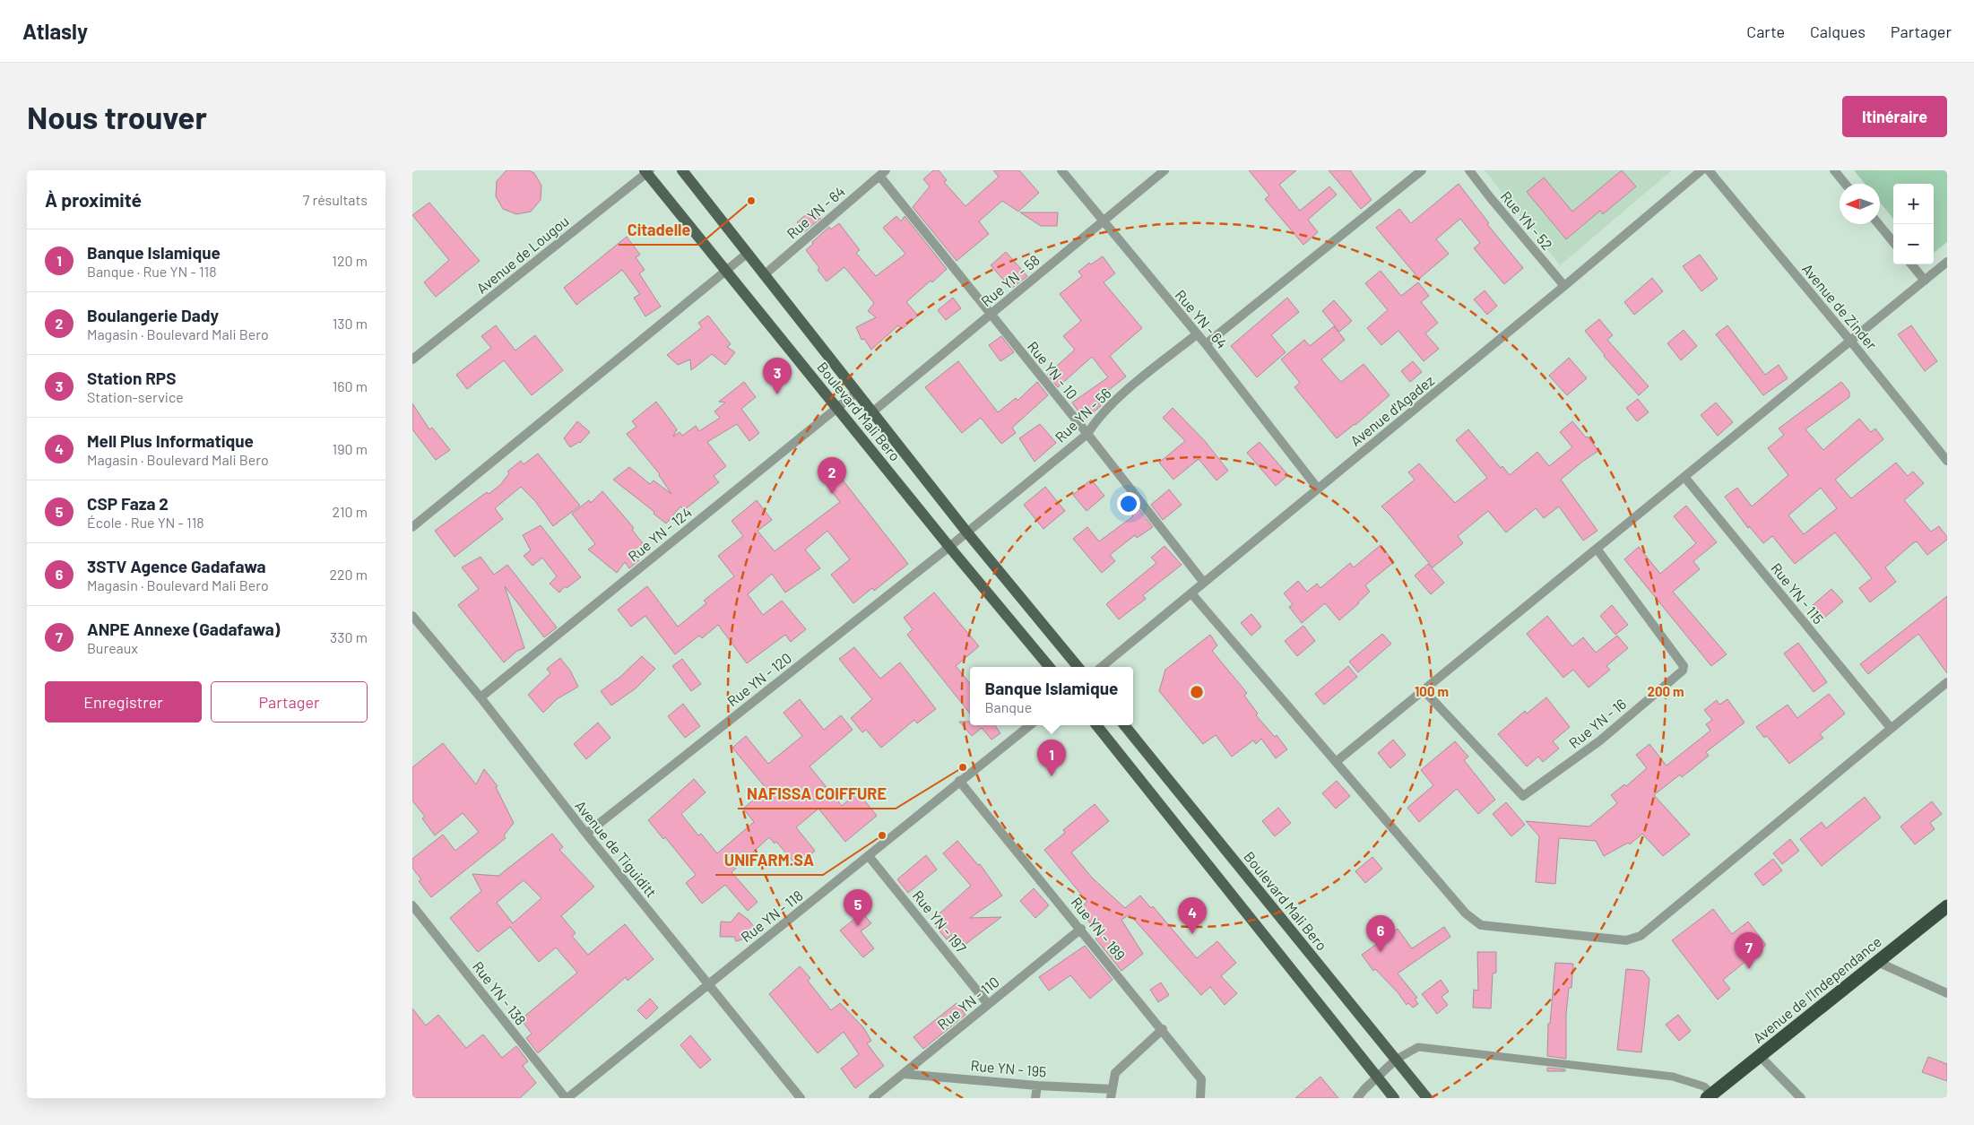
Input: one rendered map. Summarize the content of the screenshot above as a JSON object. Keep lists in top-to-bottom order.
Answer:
{
  "streets": {
    "highway": ["Avenue de l'Independance"],
    "main road": ["Boulevard Mali Bero"],
    "street": [
      "Rue YN - 64",
      "Rue YN - 52",
      "Avenue de Lougou",
      "Rue YN - 58",
      "Avenue de Zinder",
      "Rue YN - 10",
      "Avenue d'Agadez",
      "Rue YN - 56",
      "Rue YN - 124",
      "Rue YN - 115",
      "Rue YN - 120",
      "Rue YN - 16",
      "Avenue de Tiguiditt",
      "Rue YN - 118",
      "Rue YN - 197",
      "Rue YN - 189",
      "Rue YN - 138",
      "Rue YN - 110",
      "Rue YN - 195"
    ]
  },
  "crossings": [
    ["Rue YN - 64", "Rue YN - 58"],
    ["Rue YN - 64", "Rue YN - 10"],
    ["Rue YN - 64", "Avenue d'Agadez"],
    ["Rue YN - 64", "Boulevard Mali Bero"],
    ["Rue YN - 64", "Rue YN - 56"],
    ["Rue YN - 52", "Avenue d'Agadez"],
    ["Avenue de Lougou", "Boulevard Mali Bero"],
    ["Rue YN - 58", "Rue YN - 10"],
    ["Rue YN - 58", "Boulevard Mali Bero"],
    ["Rue YN - 10", "Avenue d'Agadez"],
    ["Rue YN - 10", "Rue YN - 56"],
    ["Boulevard Mali Bero", "Rue YN - 56"],
    ["Boulevard Mali Bero", "Rue YN - 124"],
    ["Boulevard Mali Bero", "Rue YN - 120"],
    ["Rue YN - 56", "Rue YN - 120"],
    ["Rue YN - 124", "Avenue de Tiguiditt"],
    ["Rue YN - 120", "Avenue de Tiguiditt"],
    ["Avenue de Tiguiditt", "Rue YN - 118"],
    ["Rue YN - 118", "Rue YN - 197"],
    ["Rue YN - 118", "Rue YN - 189"],
    ["Rue YN - 118", "Rue YN - 138"],
    ["Rue YN - 197", "Rue YN - 110"],
    ["Rue YN - 189", "Rue YN - 110"],
    ["Rue YN - 110", "Rue YN - 195"]
  ],
  "places": ["Citadelle", "NAFISSA COIFFURE", "UNIFARM.SA"],
  "north": "left",
  "page": {
    "header": "Atlasly",
    "nav": ["Carte", "Calques", "Partager"],
    "buttons": [
      "Itinéraire",
      ["Enregistrer", "Partager"]
    ],
    "title": "Nous trouver",
    "heading": ["À proximité", "7 résultats"],
    "map_buttons": ["+", "−"],
    "list": [
      {
        "mark": "1",
        "name": "Banque Islamique",
        "note": "Banque · Rue YN - 118",
        "value": "120 m"
      },
      {
        "mark": "2",
        "name": "Boulangerie Dady",
        "note": "Magasin · Boulevard Mali Bero",
        "value": "130 m"
      },
      {
        "mark": "3",
        "name": "Station RPS",
        "note": "Station-service",
        "value": "160 m"
      },
      {
        "mark": "4",
        "name": "Mell Plus Informatique",
        "note": "Magasin · Boulevard Mali Bero",
        "value": "190 m"
      },
      {
        "mark": "5",
        "name": "CSP Faza 2",
        "note": "École · Rue YN - 118",
        "value": "210 m"
      },
      {
        "mark": "6",
        "name": "3STV Agence Gadafawa",
        "note": "Magasin · Boulevard Mali Bero",
        "value": "220 m"
      },
      {
        "mark": "7",
        "name": "ANPE Annexe (Gadafawa)",
        "note": "Bureaux",
        "value": "330 m"
      }
    ],
    "pins": [
      "3",
      "2",
      "1",
      "5",
      "4",
      "6",
      "7"
    ],
    "popup": ["Banque Islamique", "Banque"]
  },
  "rings": ["100 m", "200 m"]
}
